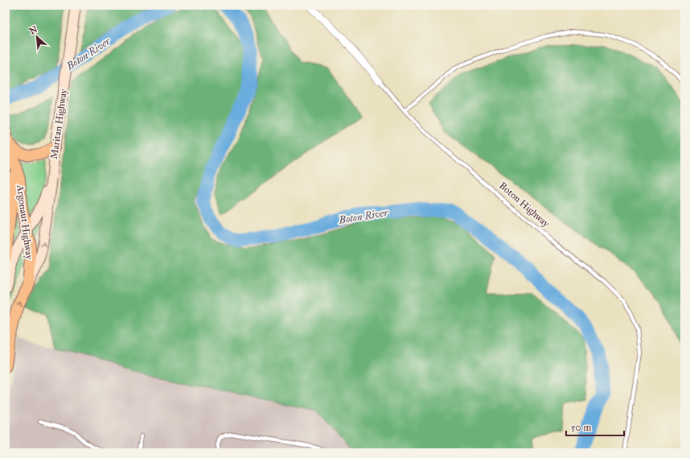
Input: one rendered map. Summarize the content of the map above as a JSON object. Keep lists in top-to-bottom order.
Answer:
{
  "streets": {
    "main road": ["Maritan Highway", "Argonaut Highway"],
    "street": ["Boton Highway"]
  },
  "crossings": [
    ["Maritan Highway", "Argonaut Highway"]
  ],
  "water": ["Boton River"],
  "scale_bar": "50 m",
  "north": "top left"
}
